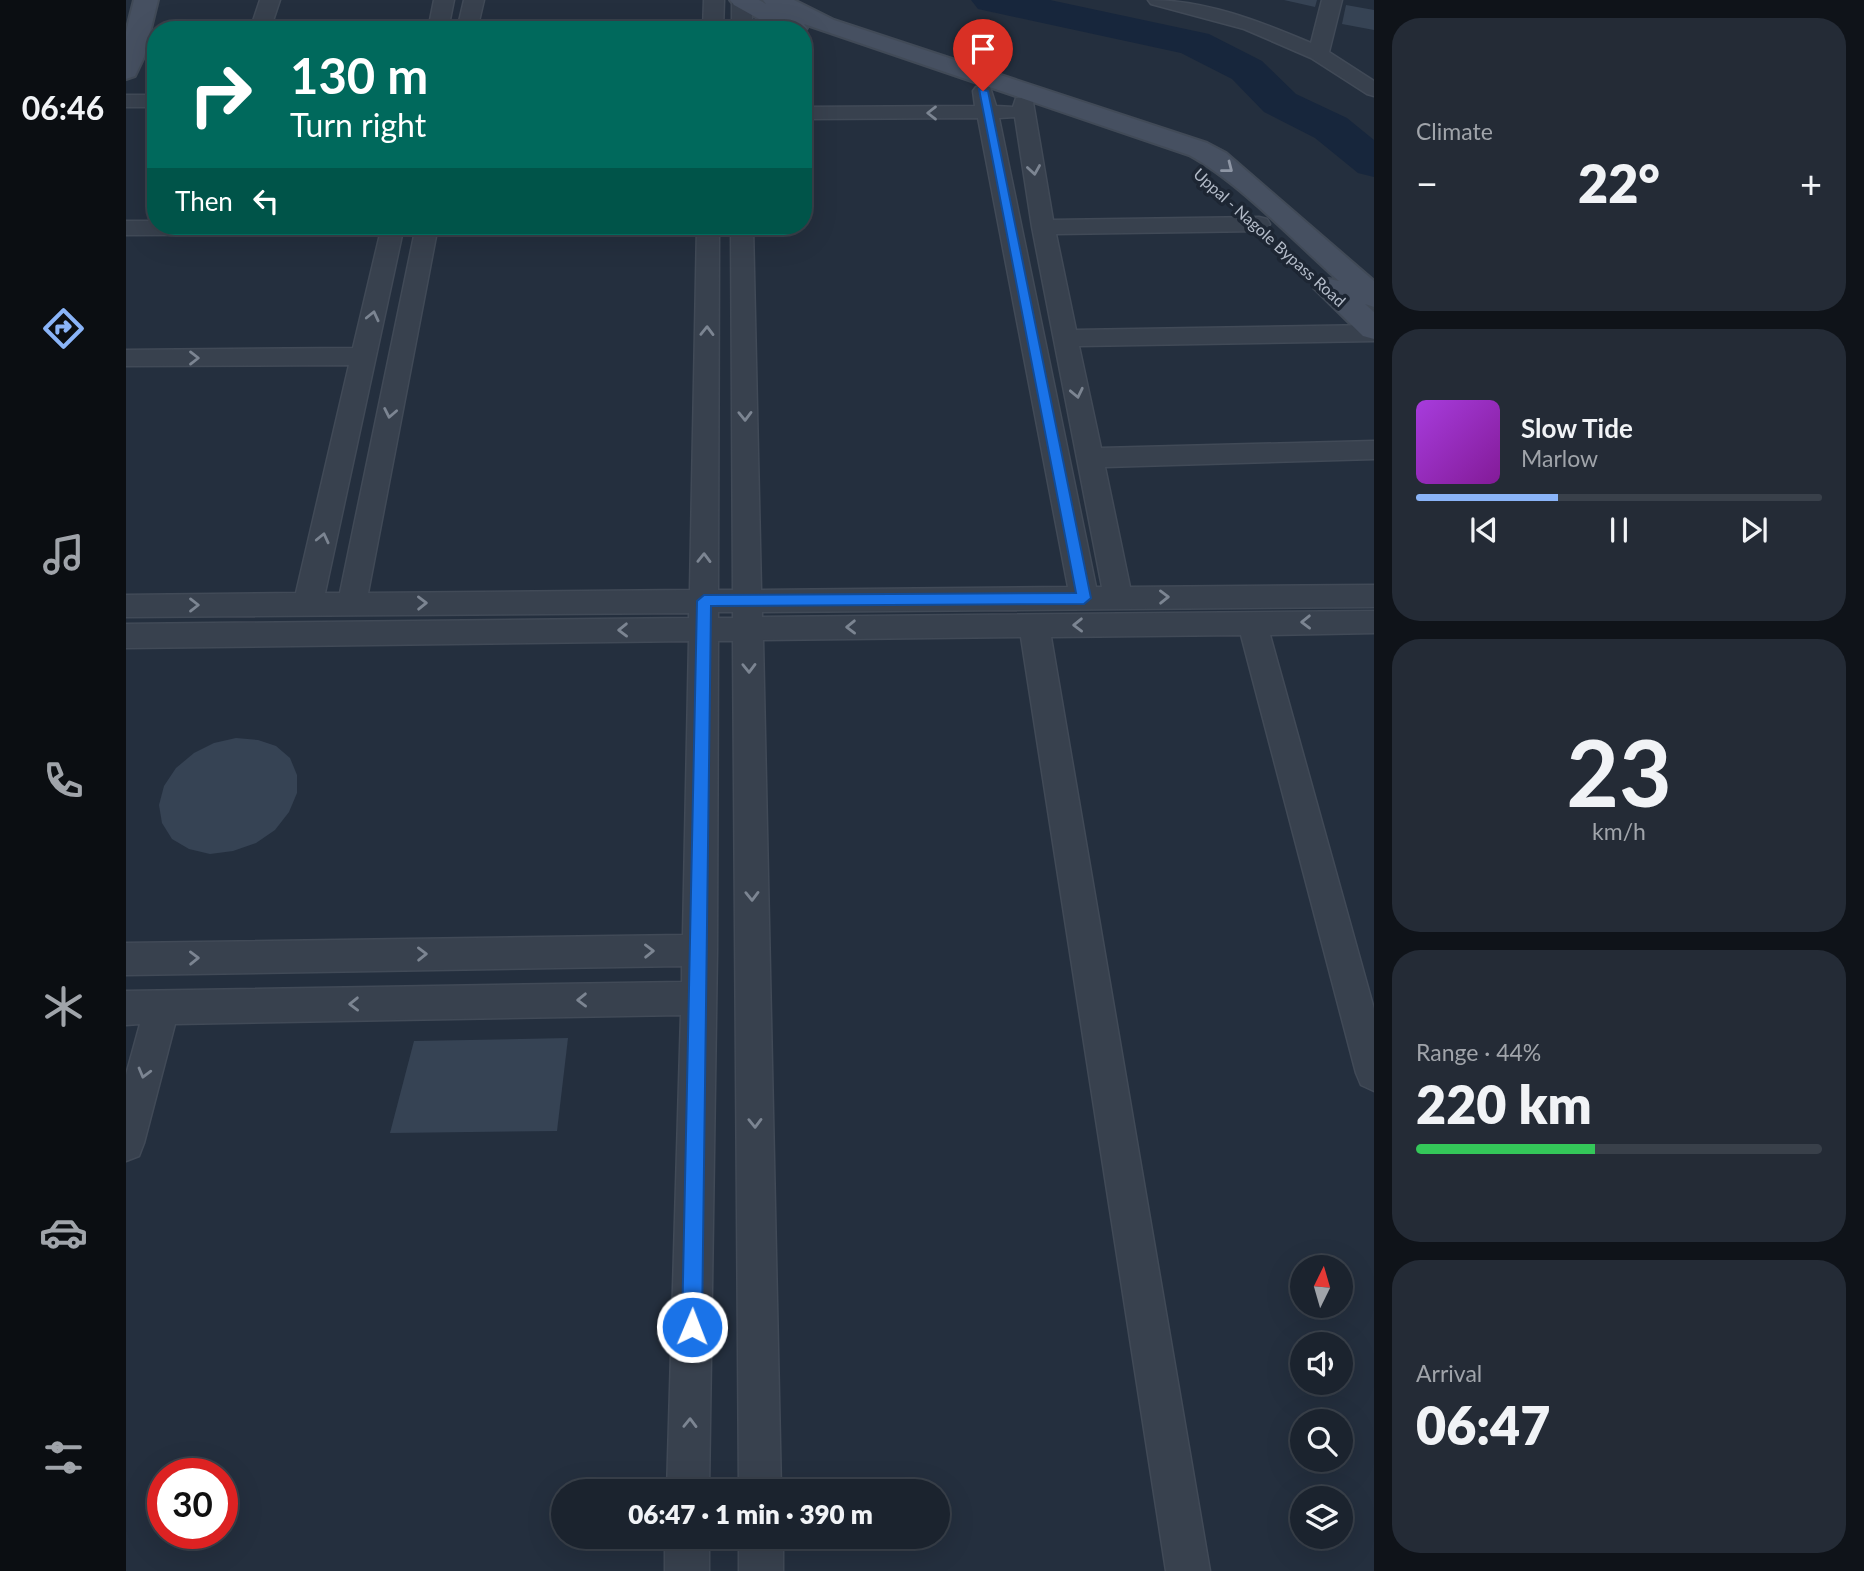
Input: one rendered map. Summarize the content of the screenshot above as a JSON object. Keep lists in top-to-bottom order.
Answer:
{
  "streets": {
    "street": ["Uppal - Nagole Bypass Road"]
  },
  "north": "top",
  "page": {
    "tabs": "06:46",
    "tile": [
      "Climate",
      ["23", "km/h"],
      ["Range · 44%", "220 km"],
      ["Arrival", "06:47"]
    ],
    "turn": ["130 m", "Turn right"],
    "heat": ["−", "22°", "+"],
    "then": "Then",
    "song": ["Slow Tide", "Marlow"],
    "limit": "30",
    "trip": "06:47 · 1 min · 390 m"
  }
}
